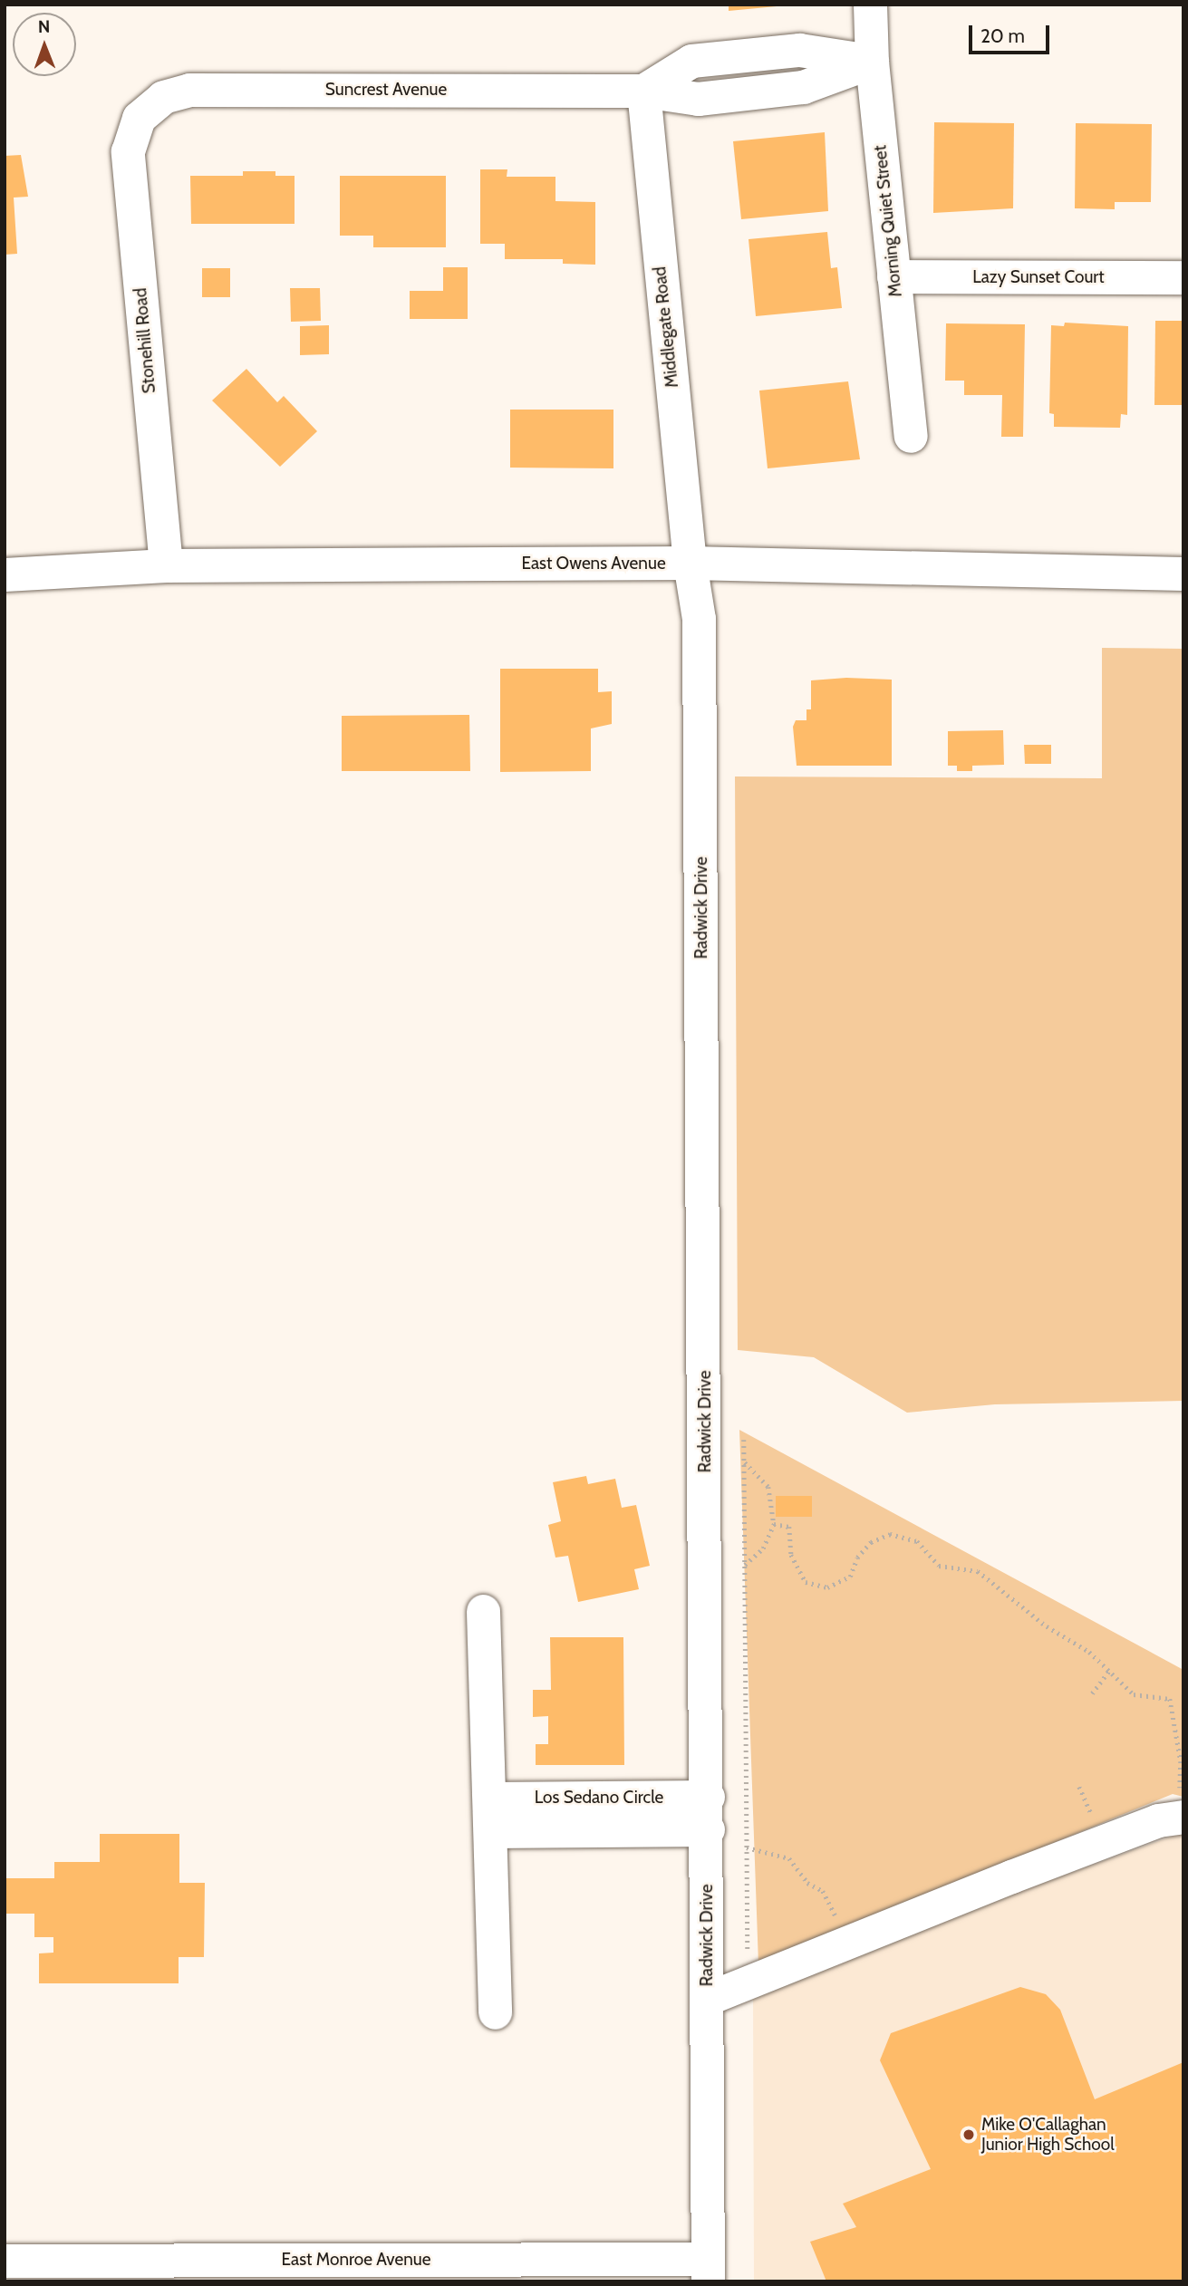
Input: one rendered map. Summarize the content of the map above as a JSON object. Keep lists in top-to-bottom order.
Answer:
{
  "streets": {
    "street": [
      "Suncrest Avenue",
      "Morning Quiet Street",
      "Lazy Sunset Court",
      "Middlegate Road",
      "Stonehill Road",
      "East Owens Avenue",
      "Radwick Drive",
      "Los Sedano Circle",
      "East Monroe Avenue"
    ]
  },
  "crossings": [
    ["Suncrest Avenue", "Morning Quiet Street"],
    ["Suncrest Avenue", "Middlegate Road"],
    ["Suncrest Avenue", "Stonehill Road"],
    ["Morning Quiet Street", "Lazy Sunset Court"],
    ["Middlegate Road", "East Owens Avenue"],
    ["Middlegate Road", "Radwick Drive"],
    ["Stonehill Road", "East Owens Avenue"],
    ["East Owens Avenue", "Radwick Drive"],
    ["Radwick Drive", "Los Sedano Circle"],
    ["Radwick Drive", "East Monroe Avenue"]
  ],
  "places": ["Mike O'Callaghan Junior High School"],
  "scale_bar": "20 m",
  "north": "top"
}
